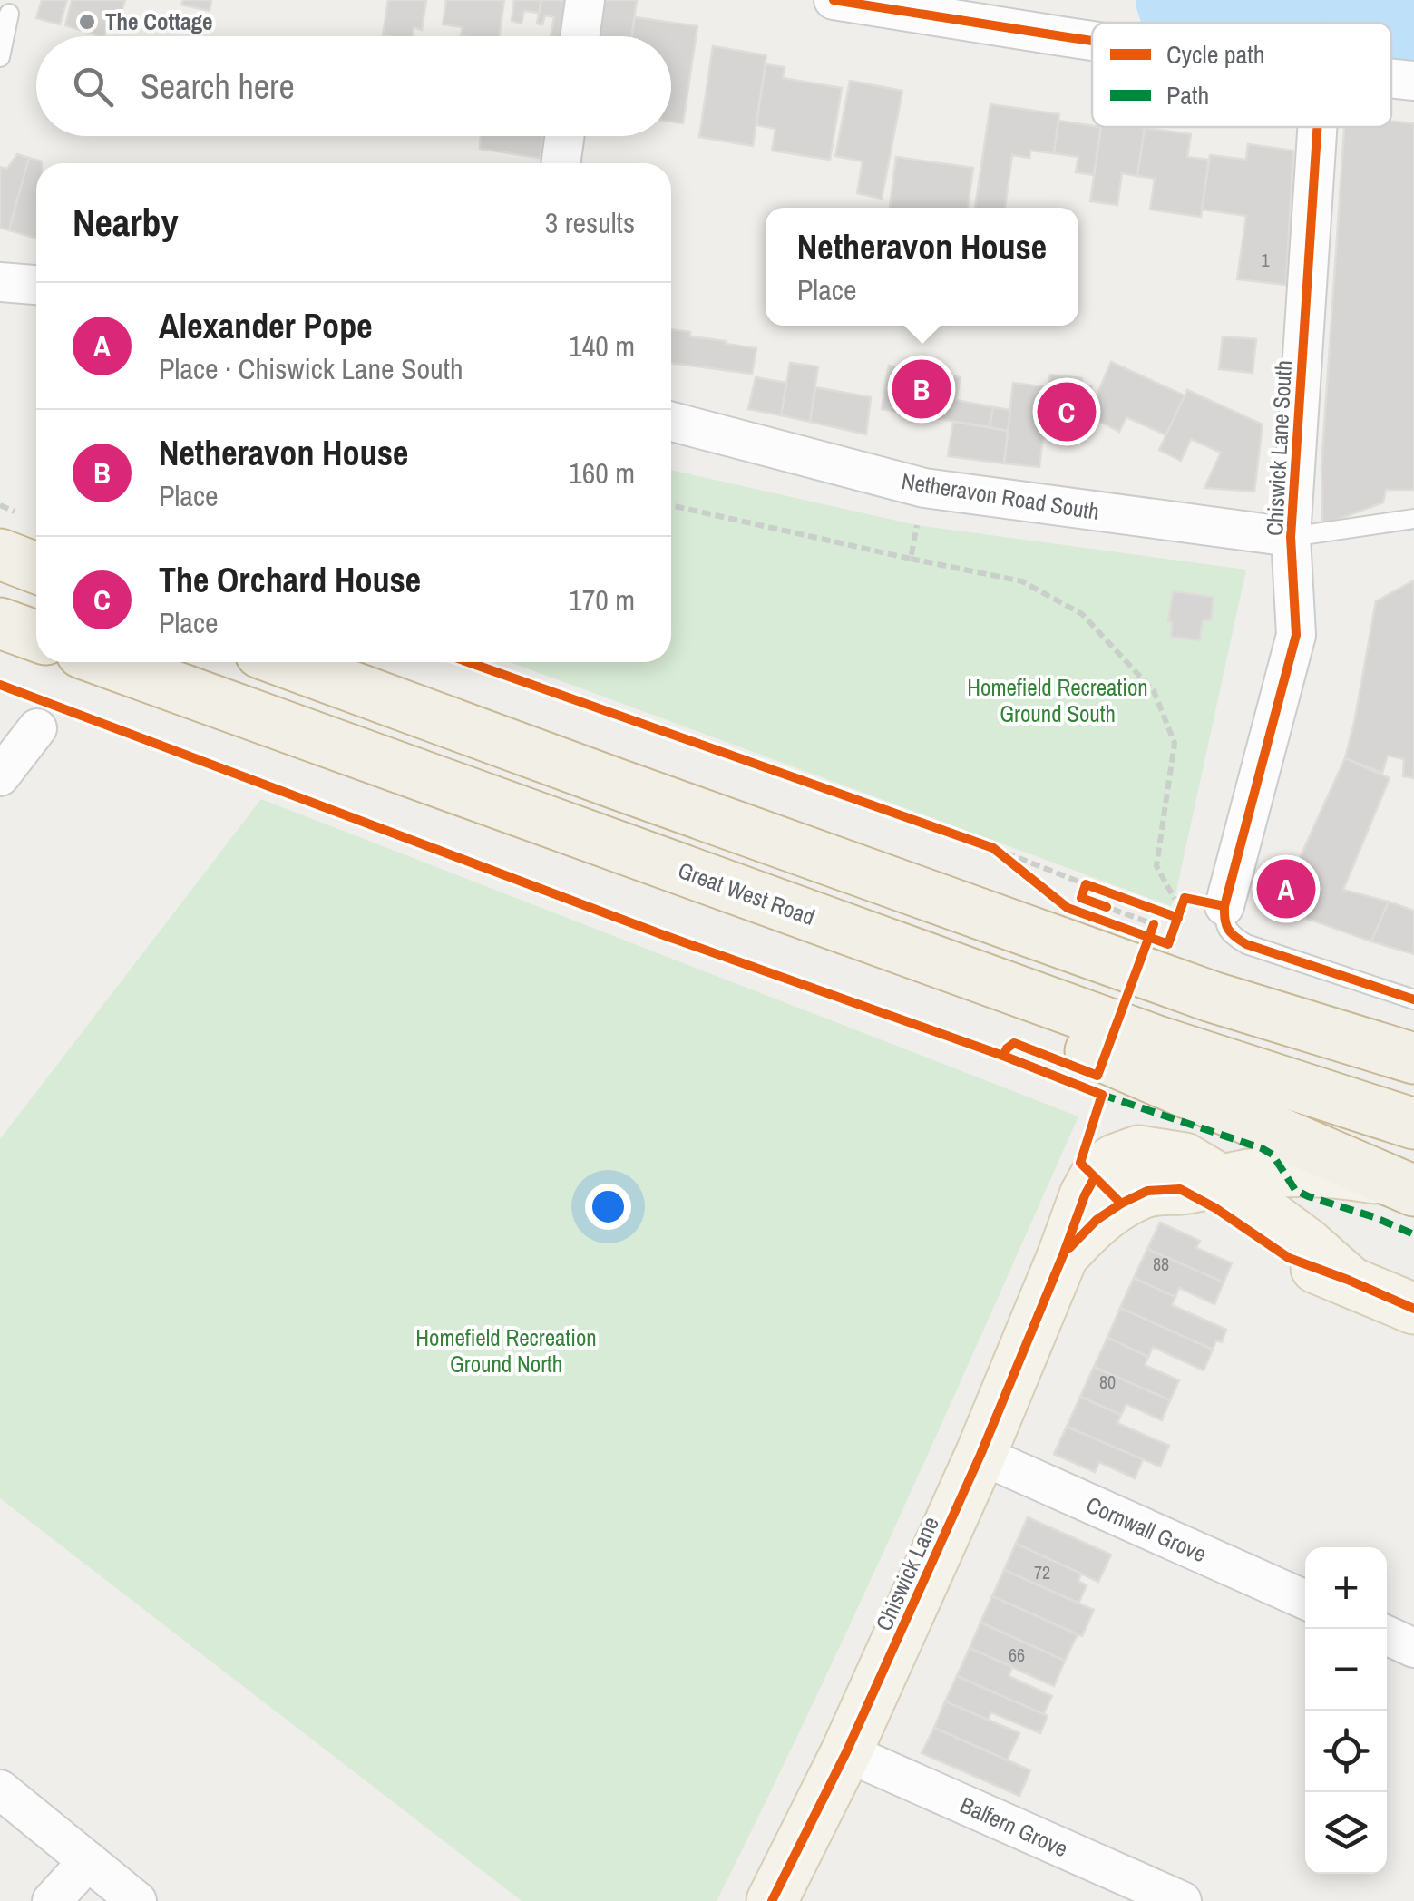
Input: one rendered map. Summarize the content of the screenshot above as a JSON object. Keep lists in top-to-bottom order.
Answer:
{
  "streets": {
    "highway": ["Great West Road"],
    "main road": ["Chiswick Lane"],
    "street": [
      "Chiswick Lane South",
      "Netheravon Road South",
      "Cornwall Grove",
      "Balfern Grove"
    ]
  },
  "crossings": [
    ["Chiswick Lane South", "Netheravon Road South"],
    ["Cornwall Grove", "Chiswick Lane"],
    ["Chiswick Lane", "Balfern Grove"]
  ],
  "parks": ["Homefield Recreation Ground South", "Homefield Recreation Ground North"],
  "places": ["The Cottage"],
  "house_numbers": [
    "1",
    "88",
    "80",
    "72",
    "66"
  ],
  "legend": ["Cycle path", "Path"],
  "page": {
    "search": "Search here",
    "heading": ["Nearby", "3 results"],
    "popup": ["Netheravon House", "Place"],
    "list": [
      {
        "mark": "A",
        "name": "Alexander Pope",
        "note": "Place · Chiswick Lane South",
        "value": "140 m"
      },
      {
        "mark": "B",
        "name": "Netheravon House",
        "note": "Place",
        "value": "160 m"
      },
      {
        "mark": "C",
        "name": "The Orchard House",
        "note": "Place",
        "value": "170 m"
      }
    ],
    "pins": ["B", "C", "A"],
    "map_buttons": ["+", "−"]
  }
}
